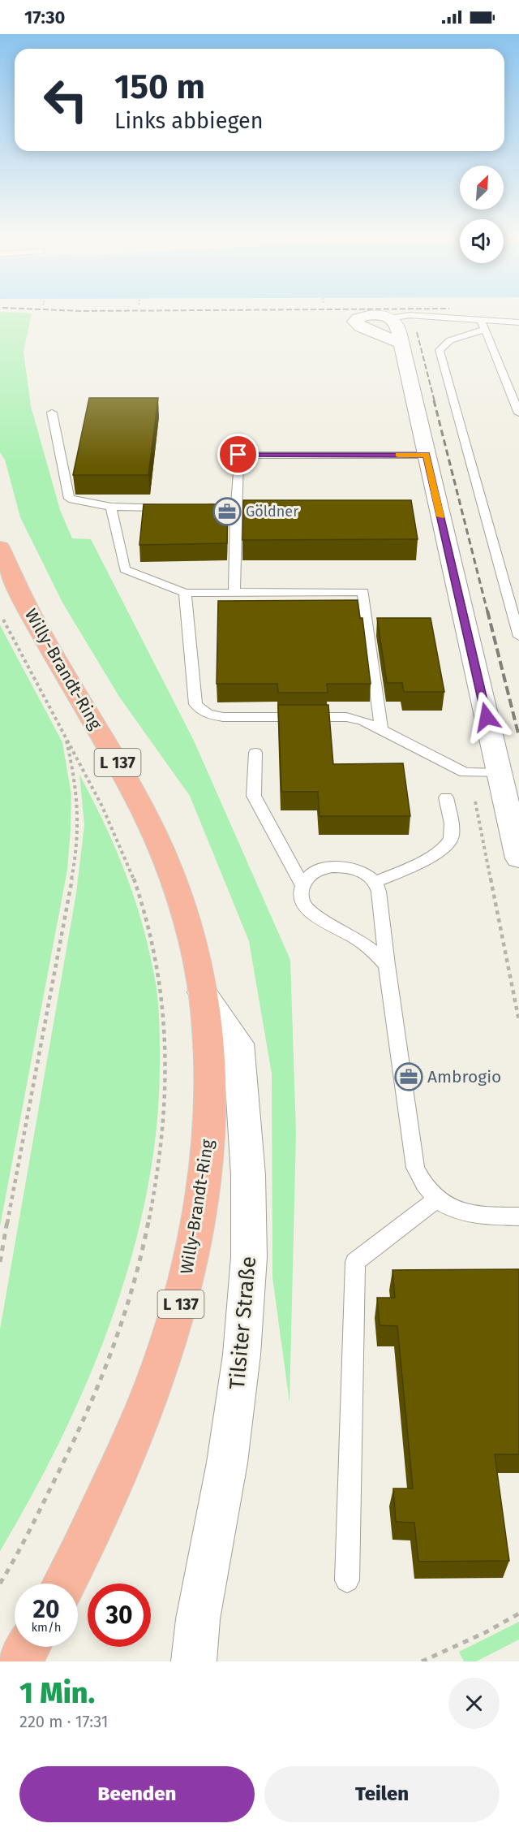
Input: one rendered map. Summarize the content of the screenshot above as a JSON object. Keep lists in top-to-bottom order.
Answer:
{
  "streets": {
    "main road": ["Willy-Brandt-Ring", "L 137"],
    "street": ["Tilsiter Straße"]
  },
  "crossings": [
    ["Willy-Brandt-Ring", "Tilsiter Straße"]
  ],
  "places": {
    "office": ["Göldner", "Ambrogio"]
  },
  "north": "top right",
  "page": {
    "status": "17:30",
    "turn": ["150 m", "Links abbiegen"],
    "speed": "20 km/h",
    "limit": "30",
    "heading": ["1 Min.", "220 m · 17:31"],
    "buttons": ["Beenden", "Teilen"]
  }
}
